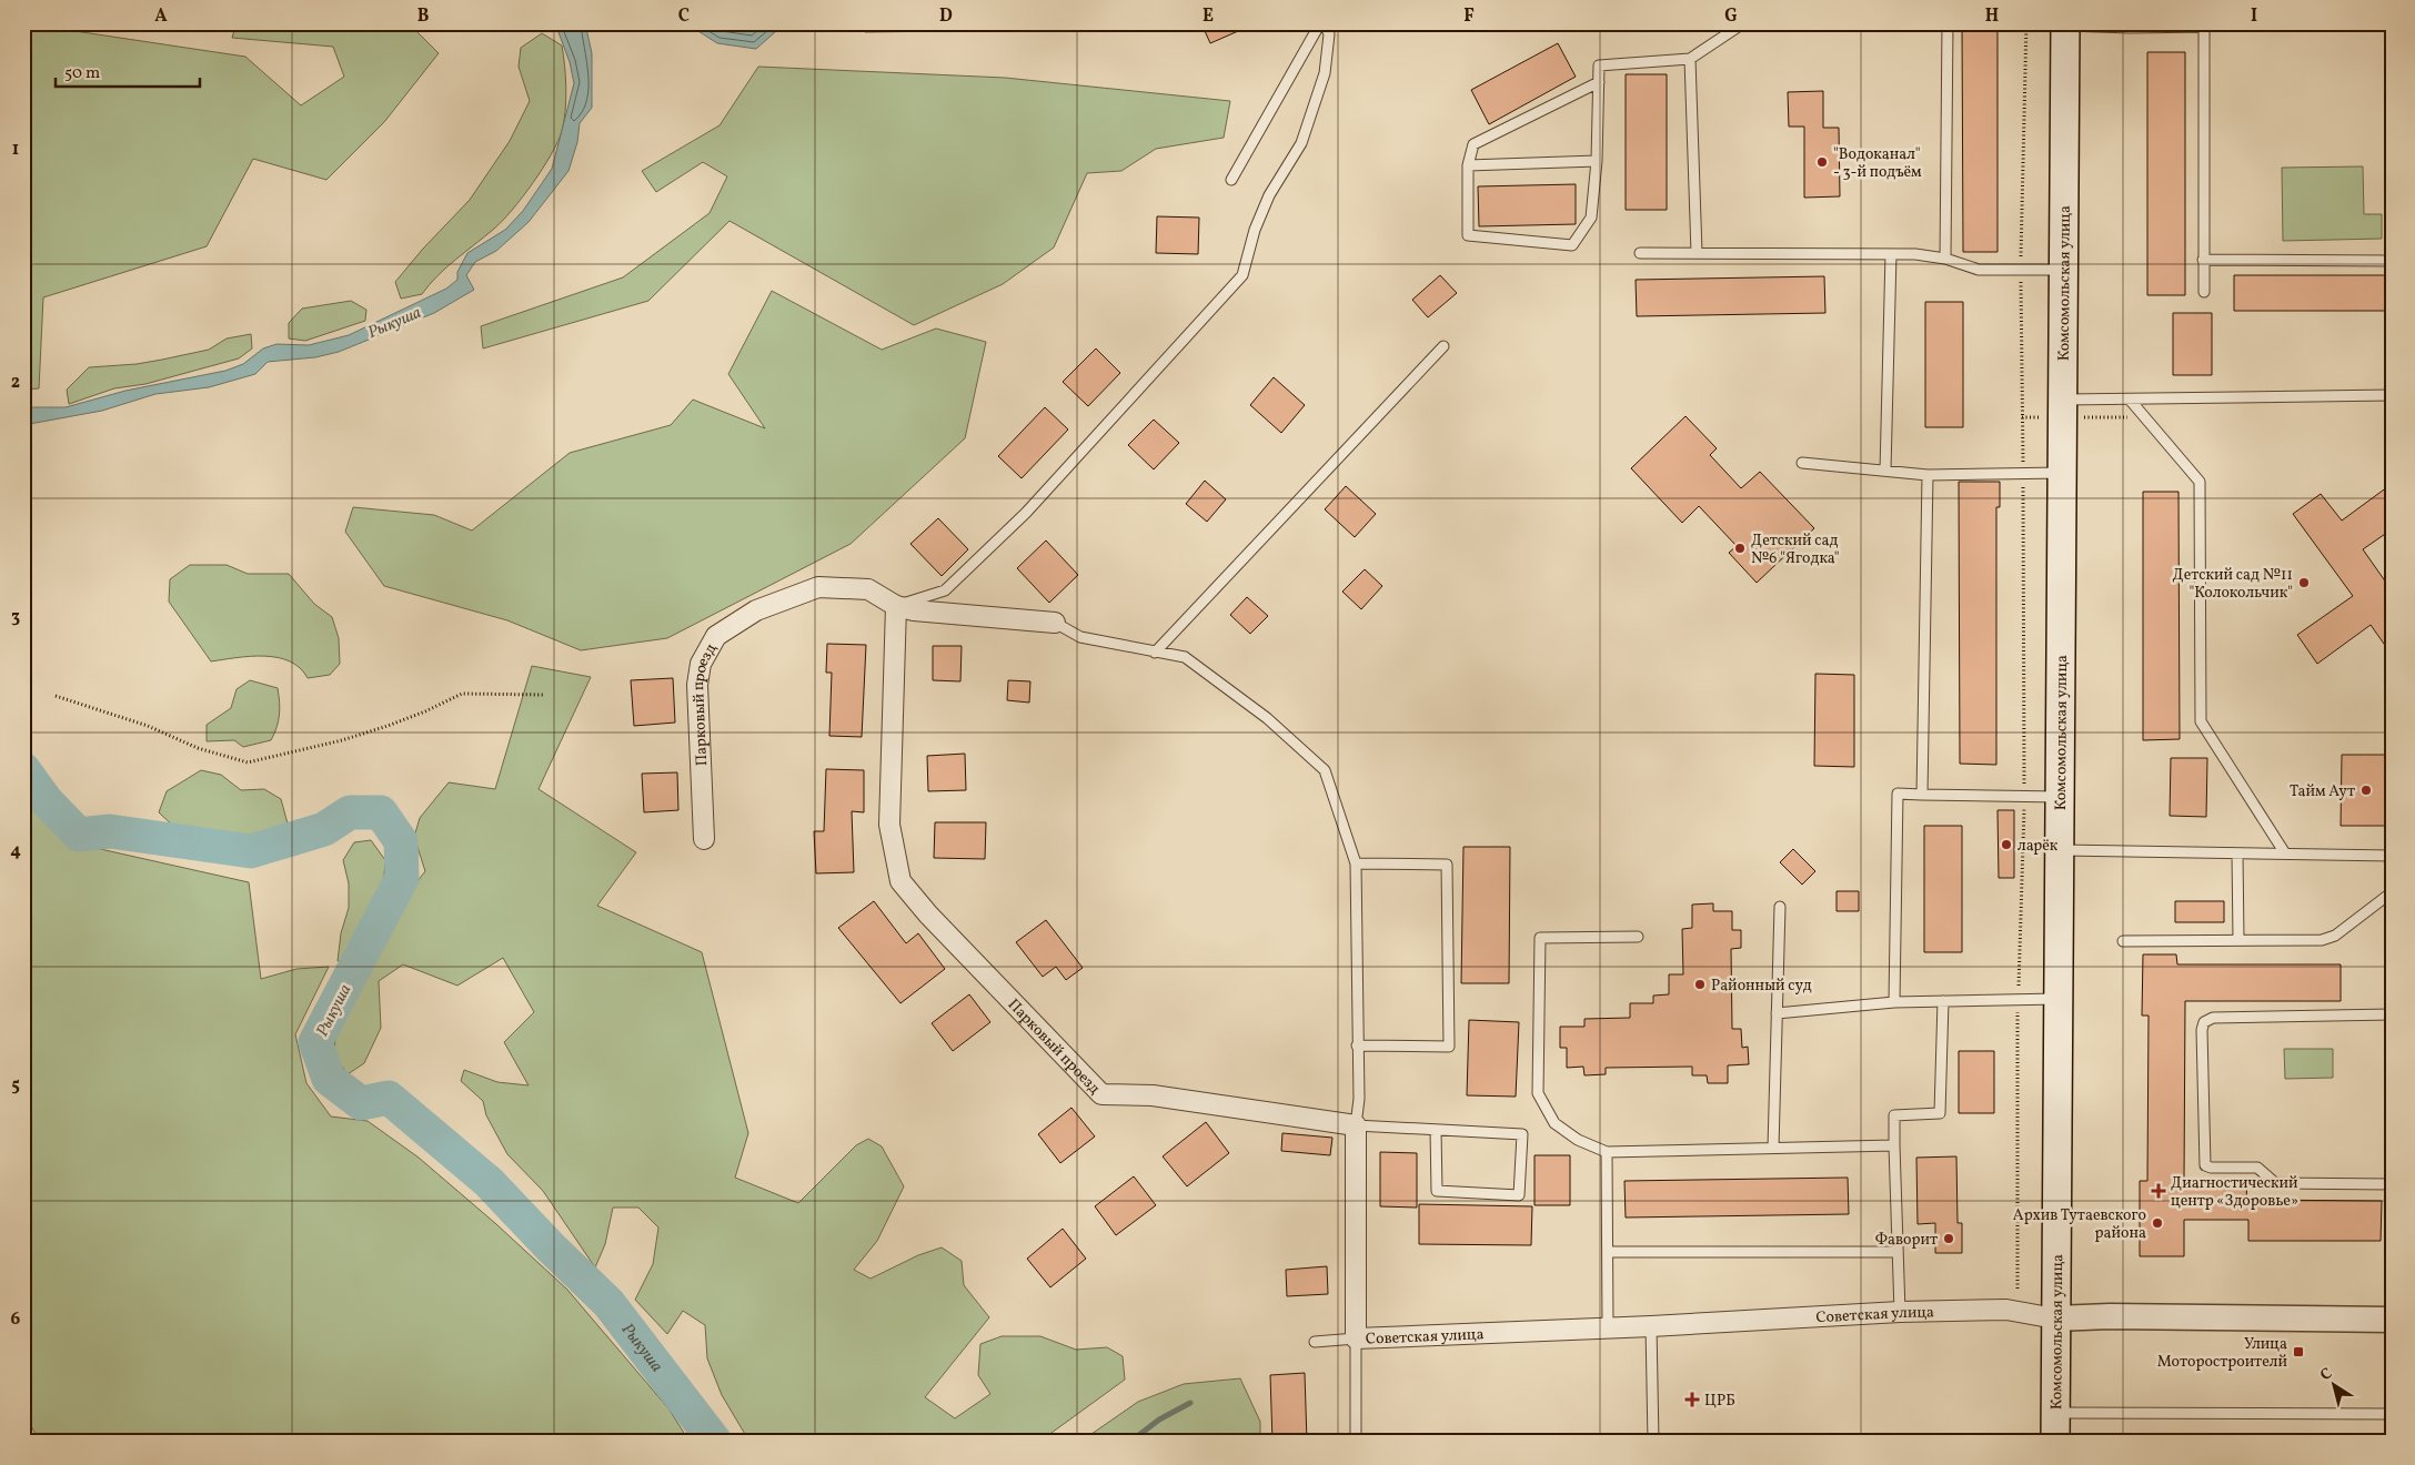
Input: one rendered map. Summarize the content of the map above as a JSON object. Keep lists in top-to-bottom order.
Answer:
{
  "streets": {
    "main road": ["Комсомольская улица"],
    "street": ["Парковый проезд", "Советская улица"]
  },
  "crossings": [
    ["Комсомольская улица", "Советская улица"]
  ],
  "water": ["Рыкуша"],
  "places": {
    "other": [
      "\"Водоканал\" - 3-й подъём",
      "Детский сад №6 \"Ягодка\"",
      "Детский сад №11 \"Колокольчик\"",
      "Тайм Аут",
      "ларёк",
      "Районный суд",
      "Архив Тутаевского района",
      "Фаворит"
    ],
    "health": ["Диагностический центр «Здоровье»", "ЦРБ"],
    "transit": ["Улица Моторостроителй"]
  },
  "scale_bar": "50 m",
  "north": "top left",
  "grid": {
    "columns": [
      "A",
      "B",
      "C",
      "D",
      "E",
      "F",
      "G",
      "H",
      "I"
    ],
    "rows": [
      "1",
      "2",
      "3",
      "4",
      "5",
      "6"
    ]
  }
}
